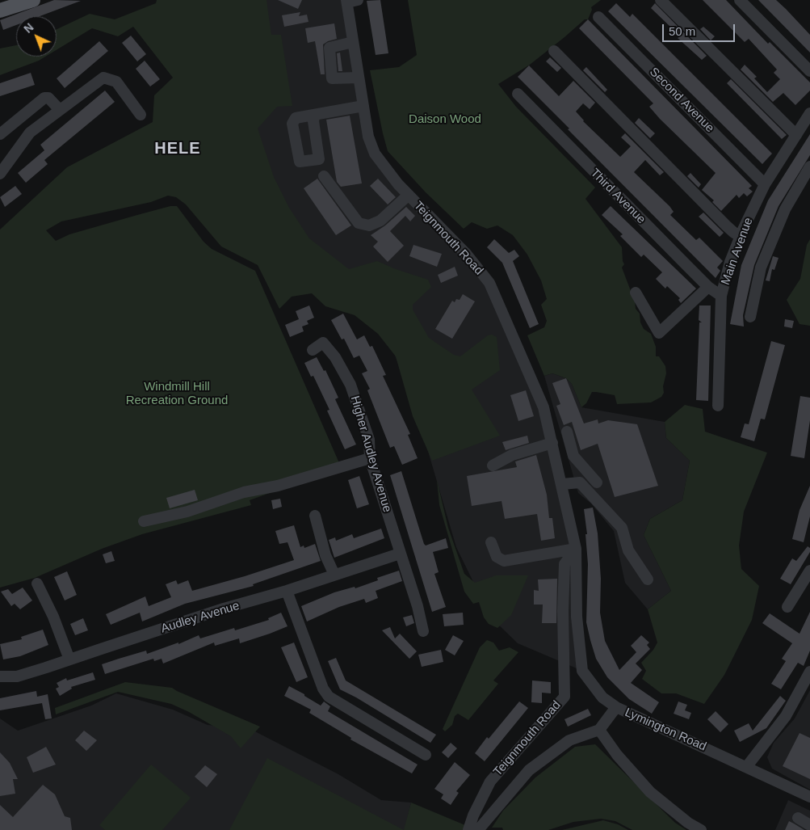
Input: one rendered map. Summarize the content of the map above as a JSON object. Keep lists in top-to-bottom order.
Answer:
{
  "streets": {
    "street": [
      "Second Avenue",
      "Third Avenue",
      "Teignmouth Road",
      "Main Avenue",
      "Higher Audley Avenue",
      "Audley Avenue",
      "Lymington Road"
    ]
  },
  "crossings": [
    ["Second Avenue", "Main Avenue"],
    ["Third Avenue", "Main Avenue"],
    ["Teignmouth Road", "Lymington Road"],
    ["Higher Audley Avenue", "Audley Avenue"]
  ],
  "districts": ["HELE"],
  "parks": ["Daison Wood", "Windmill Hill Recreation Ground"],
  "scale_bar": "50 m",
  "north": "top left"
}
